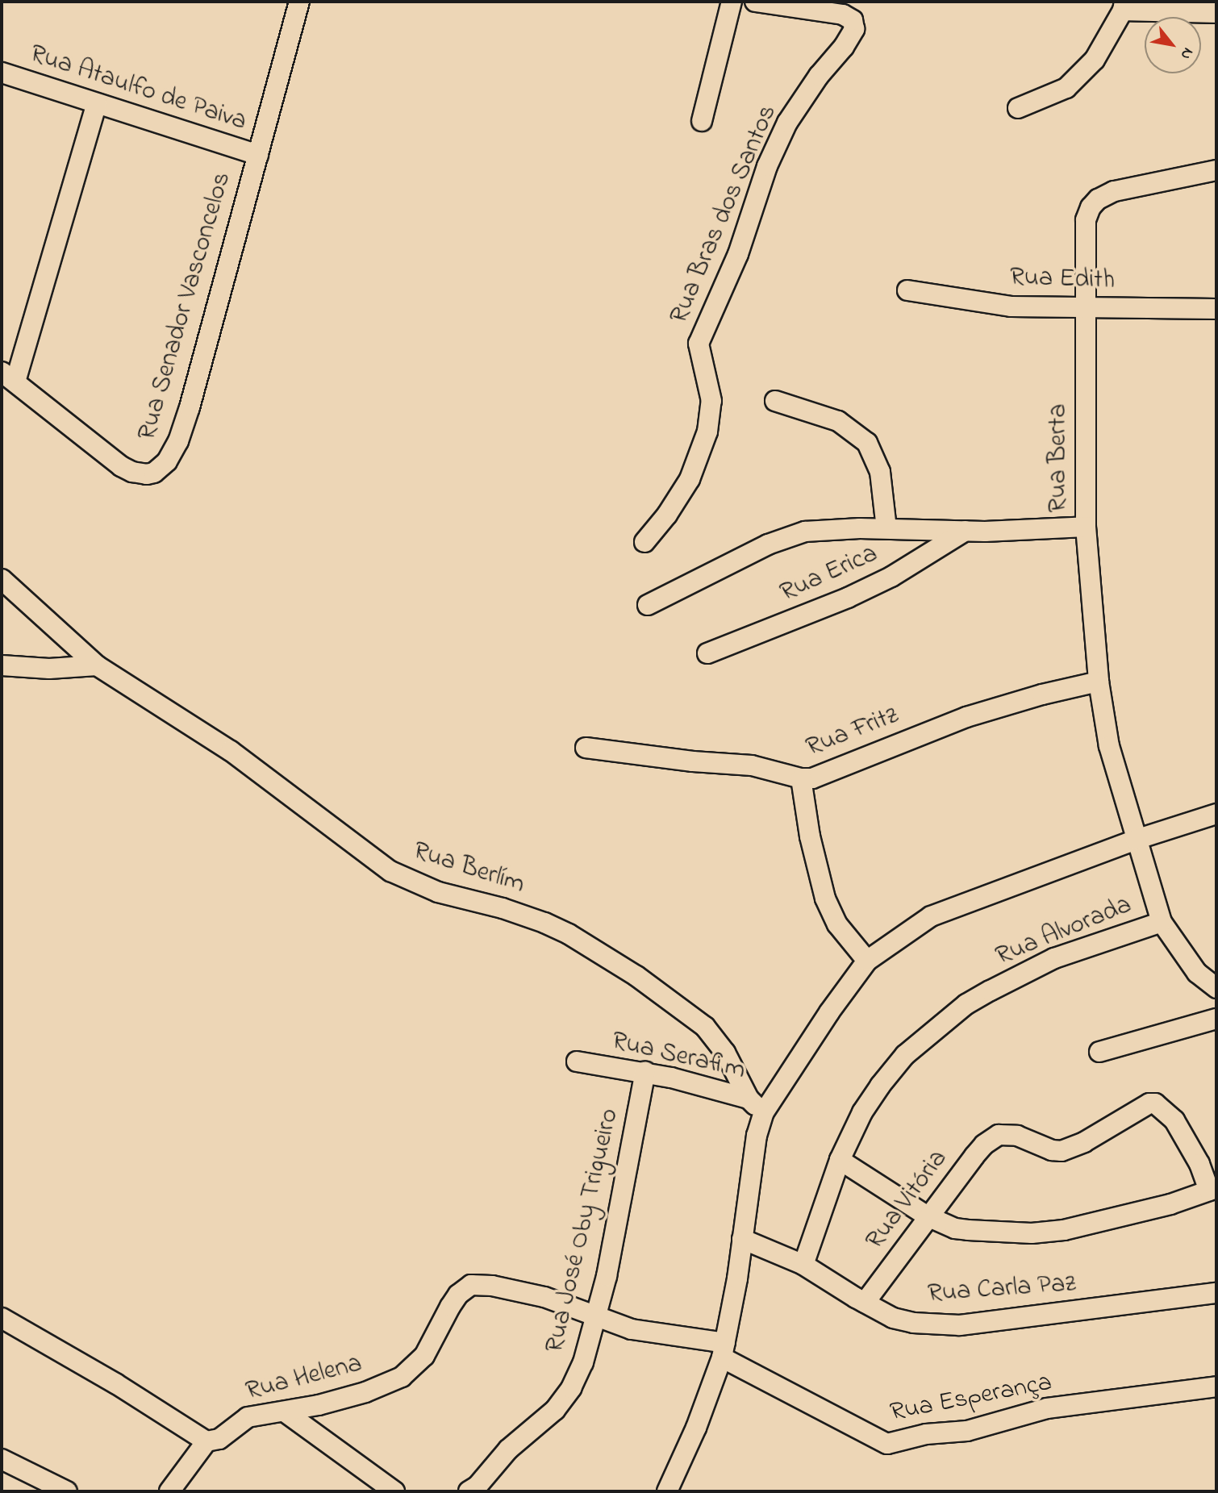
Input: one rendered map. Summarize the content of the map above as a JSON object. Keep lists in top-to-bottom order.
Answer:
{
  "streets": {
    "street": [
      "Rua Ataulfo de Paiva",
      "Rua Bras dos Santos",
      "Rua Edith",
      "Rua Senador Vasconcelos",
      "Rua Berta",
      "Rua Erica",
      "Rua Fritz",
      "Rua Berlím",
      "Rua Alvorada",
      "Rua Serafim",
      "Rua Vitória",
      "Rua José Oby Trigueiro",
      "Rua Carla Paz",
      "Rua Helena",
      "Rua Esperança"
    ]
  },
  "crossings": [
    ["Rua Ataulfo de Paiva", "Rua Senador Vasconcelos"],
    ["Rua Edith", "Rua Berta"],
    ["Rua Berta", "Rua Fritz"],
    ["Rua Berta", "Rua Alvorada"],
    ["Rua Berlím", "Rua Serafim"],
    ["Rua Alvorada", "Rua Carla Paz"],
    ["Rua Serafim", "Rua José Oby Trigueiro"],
    ["Rua Vitória", "Rua Carla Paz"],
    ["Rua José Oby Trigueiro", "Rua Esperança"],
    ["Rua Helena", "Rua Esperança"]
  ],
  "north": "bottom right"
}
